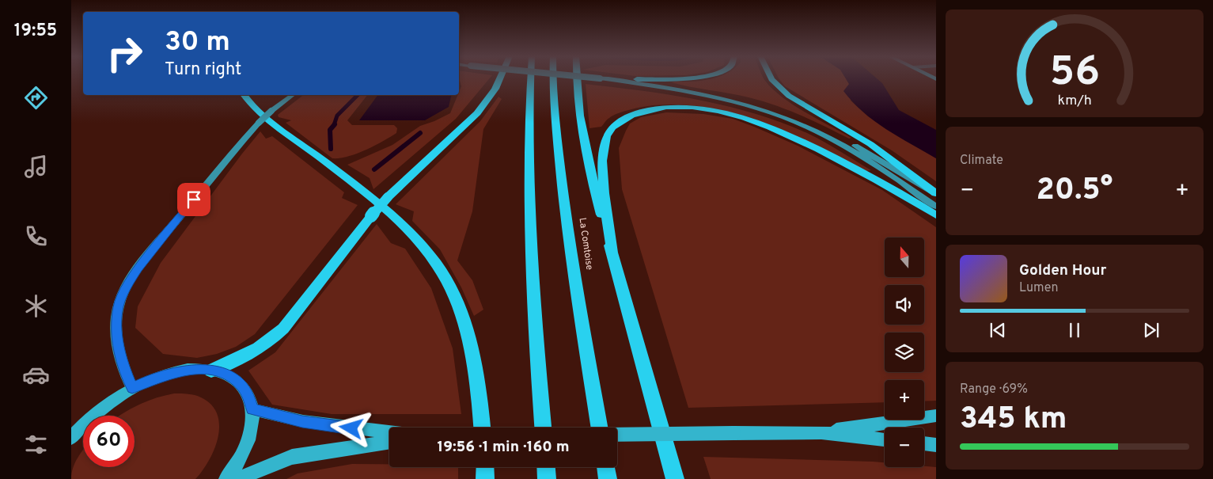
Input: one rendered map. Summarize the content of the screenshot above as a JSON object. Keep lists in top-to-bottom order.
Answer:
{
  "streets": {
    "highway": ["La Comtoise"]
  },
  "north": "top",
  "page": {
    "tabs": "19:55",
    "turn": ["30 m", "Turn right"],
    "tile": [
      "Climate",
      ["Range · 69%", "345 km"]
    ],
    "heat": ["−", "20.5°", "+"],
    "map_buttons": ["+", "−"],
    "song": ["Golden Hour", "Lumen"],
    "limit": "60",
    "trip": "19:56 · 1 min · 160 m",
    "gauge": ["56", "km/h"]
  }
}
